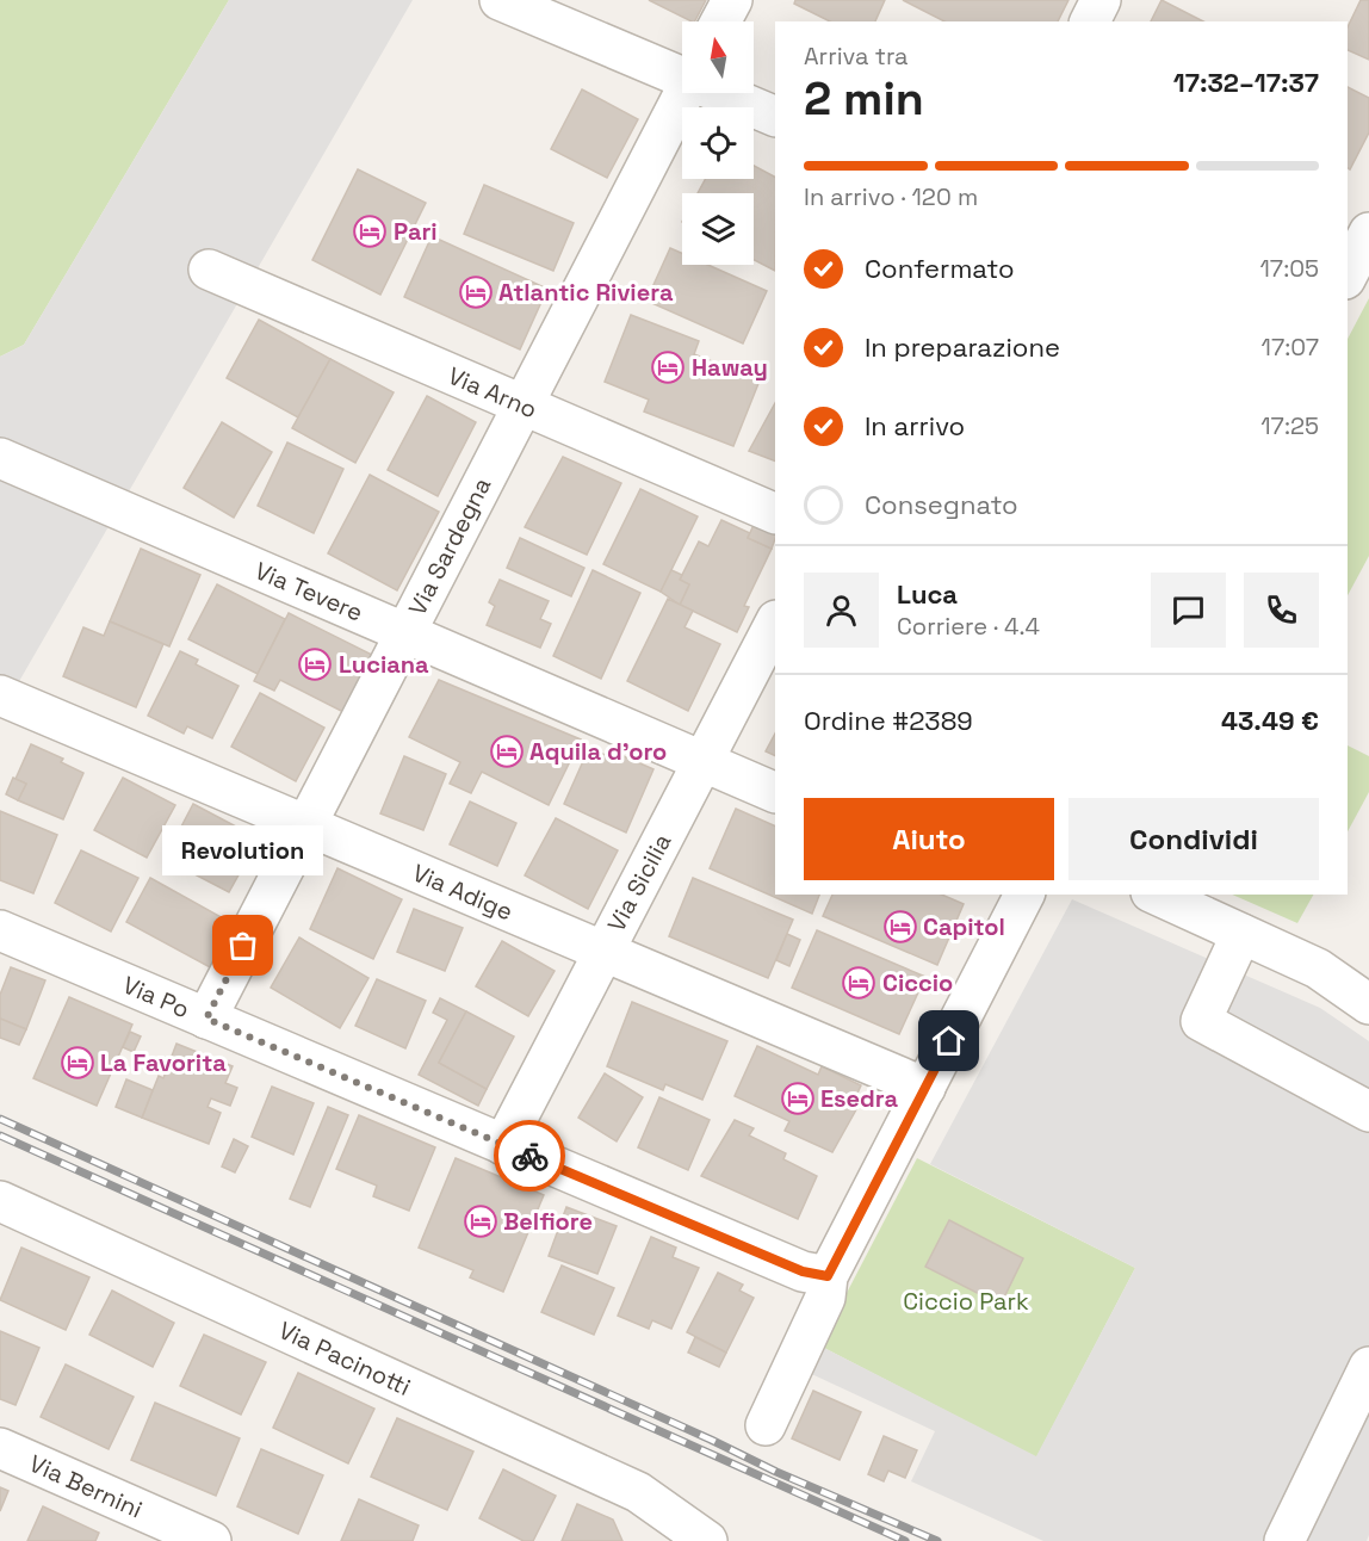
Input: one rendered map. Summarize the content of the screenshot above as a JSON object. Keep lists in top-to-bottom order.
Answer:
{
  "streets": {
    "street": [
      "Via Arno",
      "Via Sardegna",
      "Via Tevere",
      "Via Sicilia",
      "Via Adige",
      "Via Po",
      "Via Pacinotti",
      "Via Bernini"
    ]
  },
  "crossings": [
    ["Via Arno", "Via Sardegna"],
    ["Via Sardegna", "Via Tevere"],
    ["Via Sardegna", "Via Adige"],
    ["Via Sardegna", "Via Po"],
    ["Via Tevere", "Via Sicilia"],
    ["Via Sicilia", "Via Adige"],
    ["Via Sicilia", "Via Po"]
  ],
  "parks": ["Ciccio Park"],
  "places": {
    "hotel": [
      "Pari",
      "Atlantic Riviera",
      "Haway",
      "Luciana",
      "Aquila d'oro",
      "Capitol",
      "Ciccio",
      "La Favorita",
      "Esedra",
      "Belfiore"
    ],
    "other": ["Revolution"]
  },
  "north": "top",
  "page": {
    "heading": ["2 min", "Arriva tra", "17:32–17:37"],
    "panel": [
      "Luca",
      "Corriere · 4.4",
      "Ordine #2389",
      "43.49 €"
    ],
    "bar": "In arrivo · 120 m",
    "list": [
      ["Confermato", "17:05"],
      ["In preparazione", "17:07"],
      ["In arrivo", "17:25"],
      "Consegnato"
    ],
    "buttons": ["Aiuto", "Condividi"],
    "bubble": "Revolution"
  }
}
